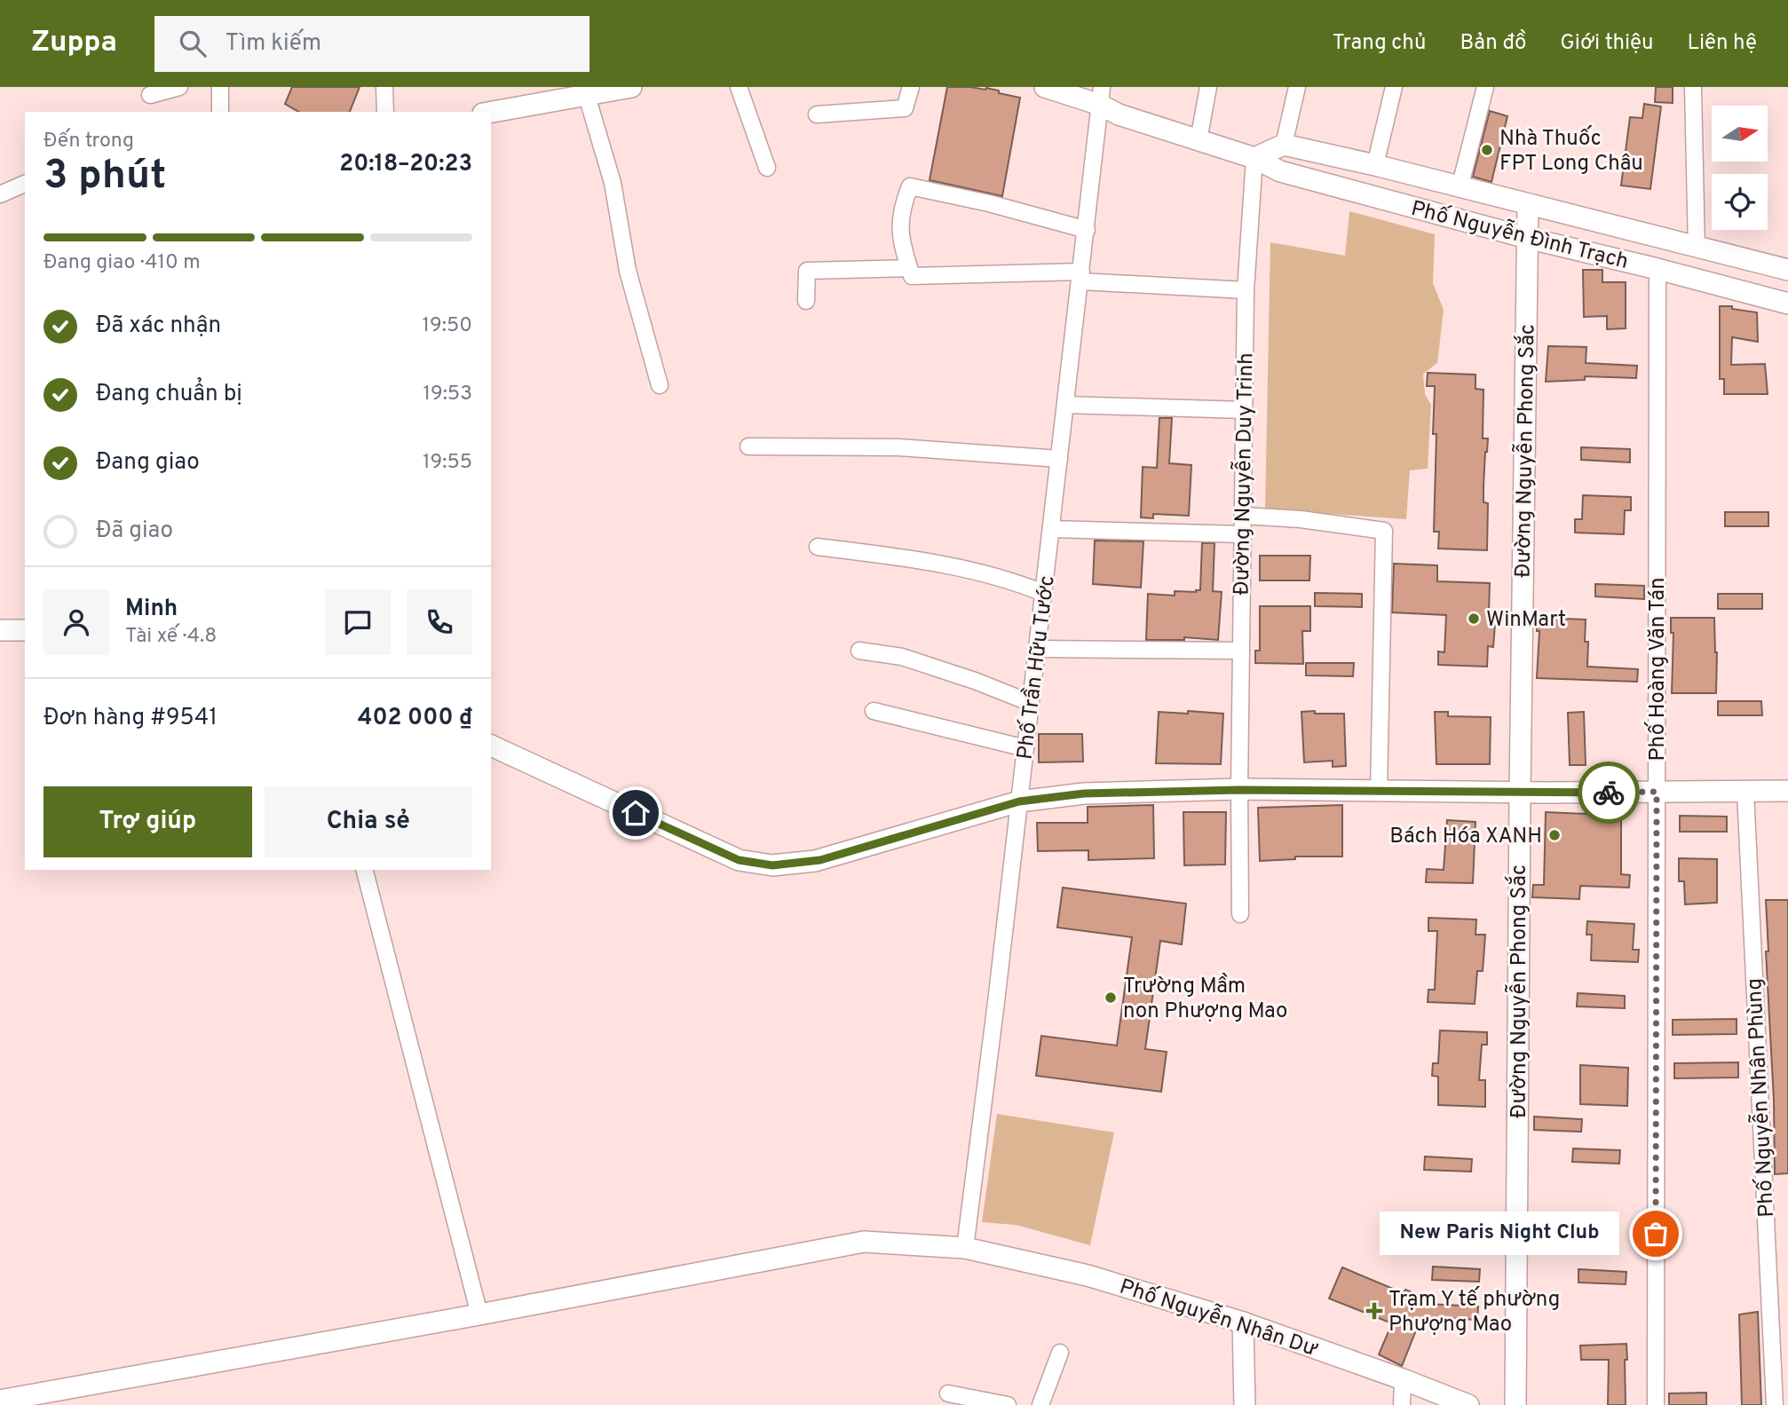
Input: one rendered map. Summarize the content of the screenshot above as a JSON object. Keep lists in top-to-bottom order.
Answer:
{
  "streets": {
    "street": [
      "Phố Nguyễn Đình Trạch",
      "Đường Nguyễn Phong Sắc",
      "Đường Nguyễn Duy Trinh",
      "Phố Trần Hữu Tước",
      "Phố Hoàng Văn Tán",
      "Phố Nguyễn Nhân Phùng",
      "Phố Nguyễn Nhân Dư"
    ]
  },
  "crossings": [
    ["Phố Nguyễn Đình Trạch", "Đường Nguyễn Phong Sắc"],
    ["Phố Nguyễn Đình Trạch", "Đường Nguyễn Duy Trinh"],
    ["Phố Nguyễn Đình Trạch", "Phố Trần Hữu Tước"],
    ["Phố Nguyễn Đình Trạch", "Phố Hoàng Văn Tán"],
    ["Phố Trần Hữu Tước", "Phố Nguyễn Nhân Dư"]
  ],
  "places": {
    "other": [
      "Nhà Thuốc FPT Long Châu",
      "WinMart",
      "Bách Hóa XANH",
      "Trường Mầm non Phượng Mao",
      "New Paris Night Club"
    ],
    "health": ["Trạm Y tế phường Phượng Mao"]
  },
  "north": "right",
  "page": {
    "header": "Zuppa",
    "search": "Tìm kiếm",
    "nav": [
      "Trang chủ",
      "Bản đồ",
      "Giới thiệu",
      "Liên hệ"
    ],
    "heading": ["3 phút", "Đến trong", "20:18–20:23"],
    "panel": [
      "Minh",
      "Tài xế · 4.8",
      "Đơn hàng #9541",
      "402 000 ₫"
    ],
    "bar": "Đang giao · 410 m",
    "list": [
      ["Đã xác nhận", "19:50"],
      ["Đang chuẩn bị", "19:53"],
      ["Đang giao", "19:55"],
      "Đã giao"
    ],
    "buttons": ["Trợ giúp", "Chia sẻ"],
    "bubble": "New Paris Night Club"
  }
}
